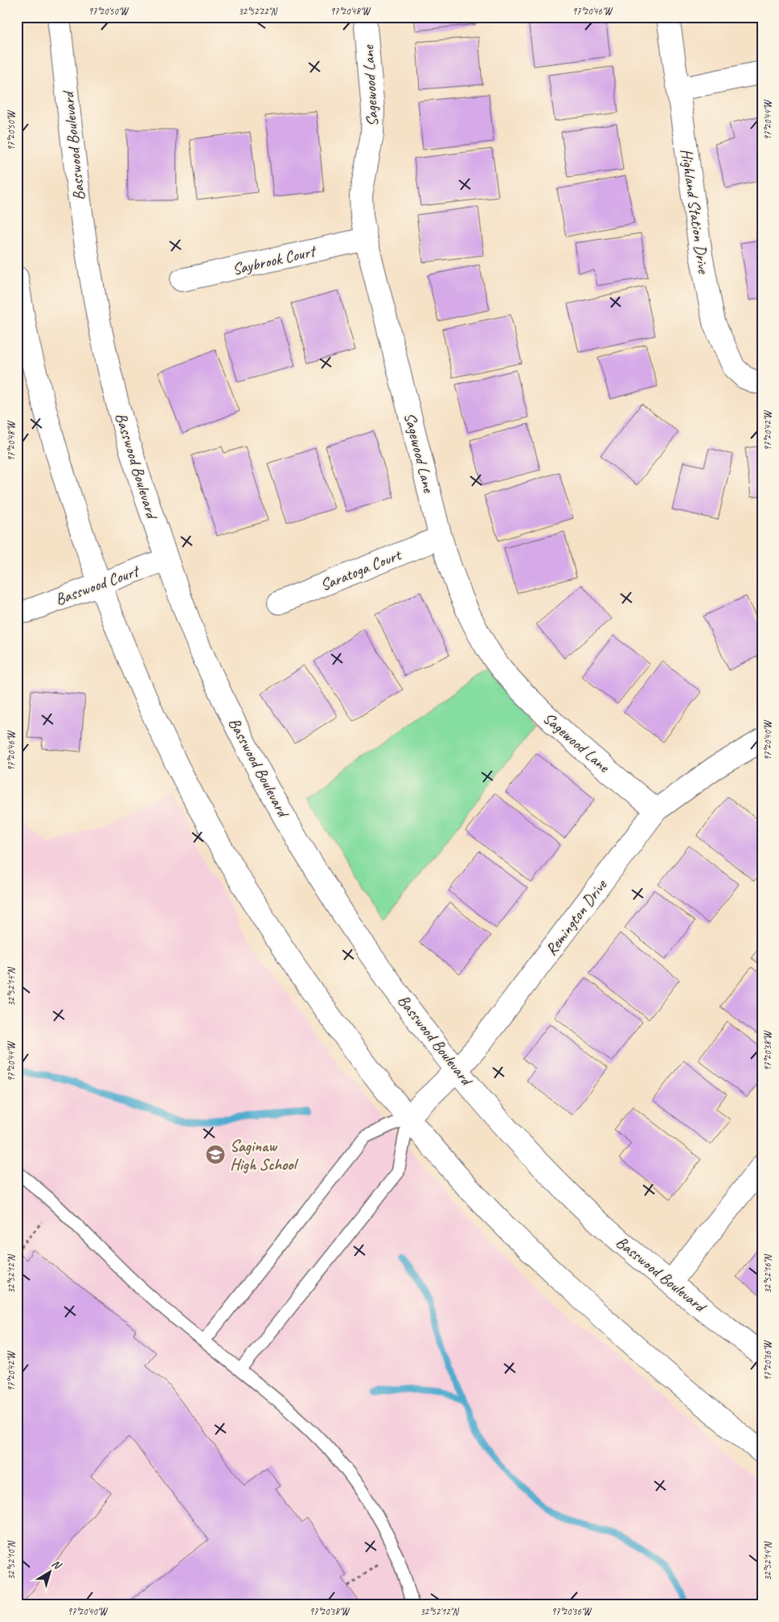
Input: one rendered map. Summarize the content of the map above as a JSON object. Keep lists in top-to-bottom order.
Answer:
{
  "streets": {
    "main road": [
      "Sagewood Lane",
      "Basswood Boulevard",
      "Highland Station Drive",
      "Saybrook Court",
      "Saratoga Court",
      "Basswood Court",
      "Remington Drive"
    ]
  },
  "crossings": [
    ["Sagewood Lane", "Saybrook Court"],
    ["Sagewood Lane", "Saratoga Court"],
    ["Sagewood Lane", "Remington Drive"],
    ["Basswood Boulevard", "Basswood Court"],
    ["Basswood Boulevard", "Remington Drive"]
  ],
  "places": {
    "school or university": ["Saginaw High School"]
  },
  "north": "top right",
  "coordinates": [
    "97°20'50\"W",
    "32°52'22\"N",
    "97°20'48\"W",
    "97°20'46\"W",
    "97°20'44\"W",
    "97°20'42\"W",
    "97°20'40\"W",
    "32°52'14\"N",
    "97°20'38\"W",
    "32°52'12\"N",
    "32°52'16\"N",
    "97°20'36\"W",
    "32°52'10\"N"
  ]
}
